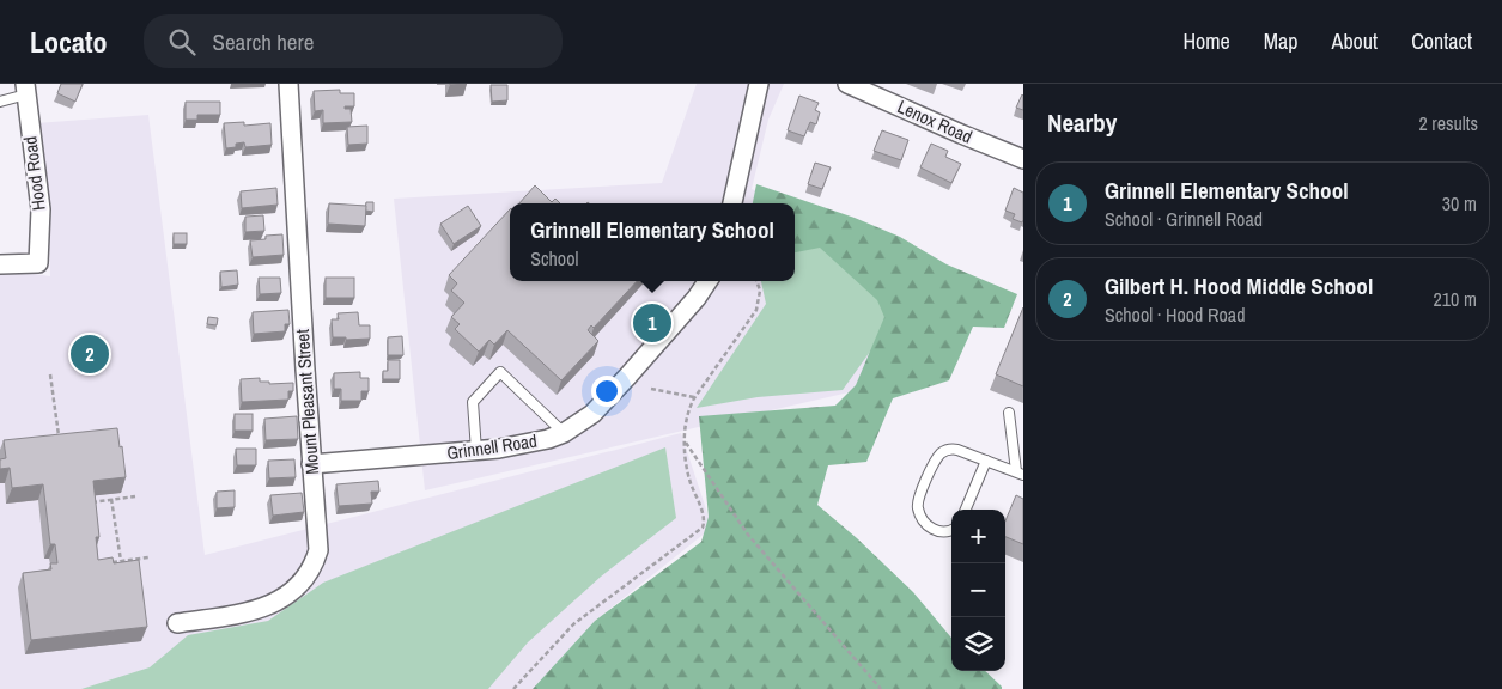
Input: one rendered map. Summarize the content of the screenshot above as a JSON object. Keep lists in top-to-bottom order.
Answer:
{
  "streets": {
    "street": [
      "Lenox Road",
      "Hood Road",
      "Mount Pleasant Street",
      "Grinnell Road"
    ]
  },
  "crossings": [
    ["Mount Pleasant Street", "Grinnell Road"]
  ],
  "page": {
    "header": "Locato",
    "search": "Search here",
    "nav": [
      "Home",
      "Map",
      "About",
      "Contact"
    ],
    "heading": ["Nearby", "2 results"],
    "list": [
      {
        "mark": "1",
        "name": "Grinnell Elementary School",
        "note": "School · Grinnell Road",
        "value": "30 m"
      },
      {
        "mark": "2",
        "name": "Gilbert H. Hood Middle School",
        "note": "School · Hood Road",
        "value": "210 m"
      }
    ],
    "popup": ["Grinnell Elementary School", "School"],
    "pins": ["1", "2"],
    "map_buttons": ["+", "−"]
  }
}
